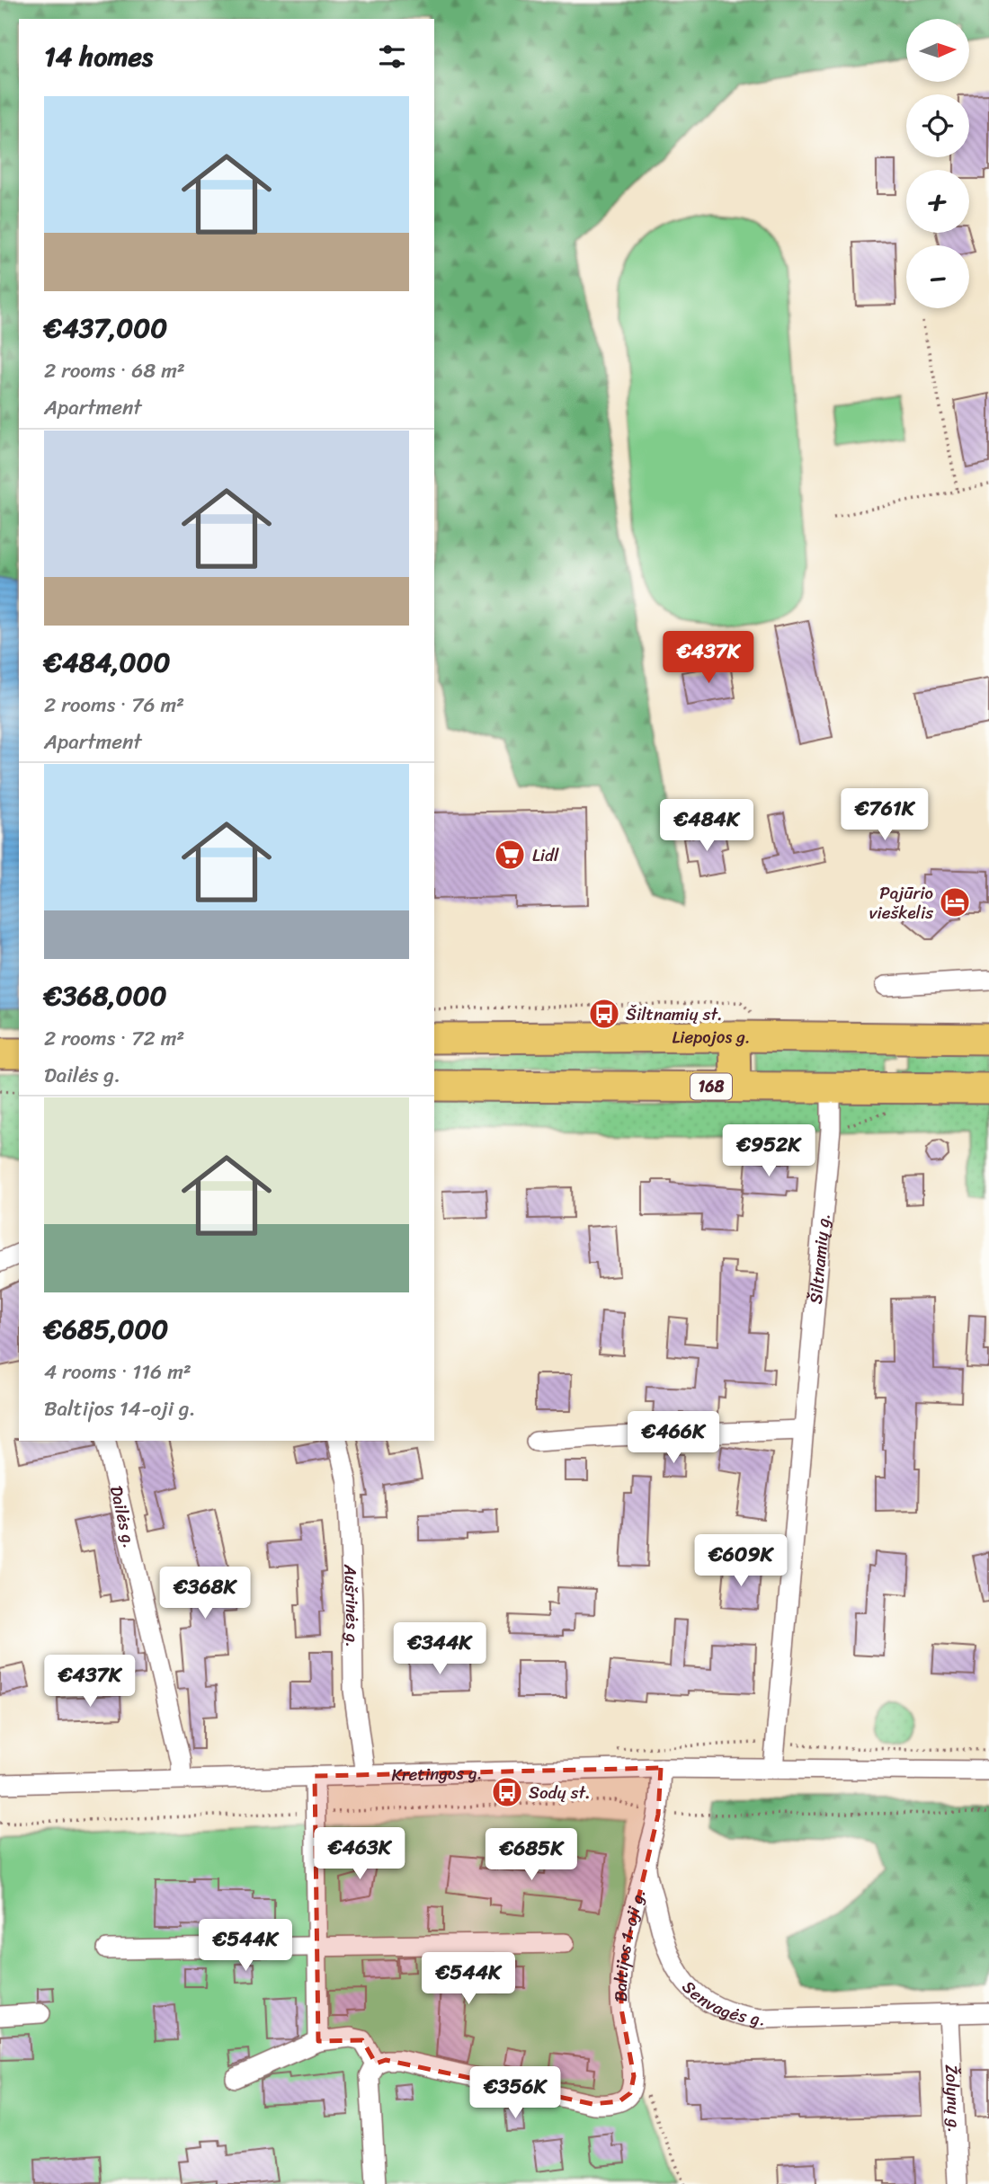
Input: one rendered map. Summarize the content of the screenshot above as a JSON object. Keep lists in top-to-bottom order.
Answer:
{
  "streets": {
    "main road": ["Liepojos g.", "168"],
    "street": [
      "Šiltnamių g.",
      "Dailės g.",
      "Aušrinės g.",
      "Kretingos g.",
      "Baltijos 1-oji g.",
      "Senvagės g.",
      "Žolynų g."
    ]
  },
  "crossings": [
    ["168", "Šiltnamių g."],
    ["Šiltnamių g.", "Kretingos g."],
    ["Dailės g.", "Kretingos g."],
    ["Aušrinės g.", "Kretingos g."],
    ["Kretingos g.", "Senvagės g."],
    ["Baltijos 1-oji g.", "Senvagės g."],
    ["Senvagės g.", "Žolynų g."]
  ],
  "places": {
    "supermarket": ["Lidl"],
    "hotel": ["Pajūrio vieškelis"],
    "bus stop": ["Šiltnamių st.", "Sodų st."]
  },
  "north": "right",
  "page": {
    "map_buttons": ["+", "−"],
    "heading": "14 homes",
    "list": [
      {
        "name": "€437,000",
        "note": "2 rooms · 68 m² · Apartment"
      },
      {
        "name": "€484,000",
        "note": "2 rooms · 76 m² · Apartment"
      },
      {
        "name": "€368,000",
        "note": "2 rooms · 72 m² · Dailės g."
      },
      {
        "name": "€685,000",
        "note": "4 rooms · 116 m² · Baltijos 14-oji g."
      }
    ],
    "price": [
      "€437K",
      "€761K",
      "€484K",
      "€952K",
      "€466K",
      "€609K",
      "€368K",
      "€344K",
      "€437K",
      "€463K",
      "€685K",
      "€544K",
      "€544K",
      "€356K"
    ]
  }
}
